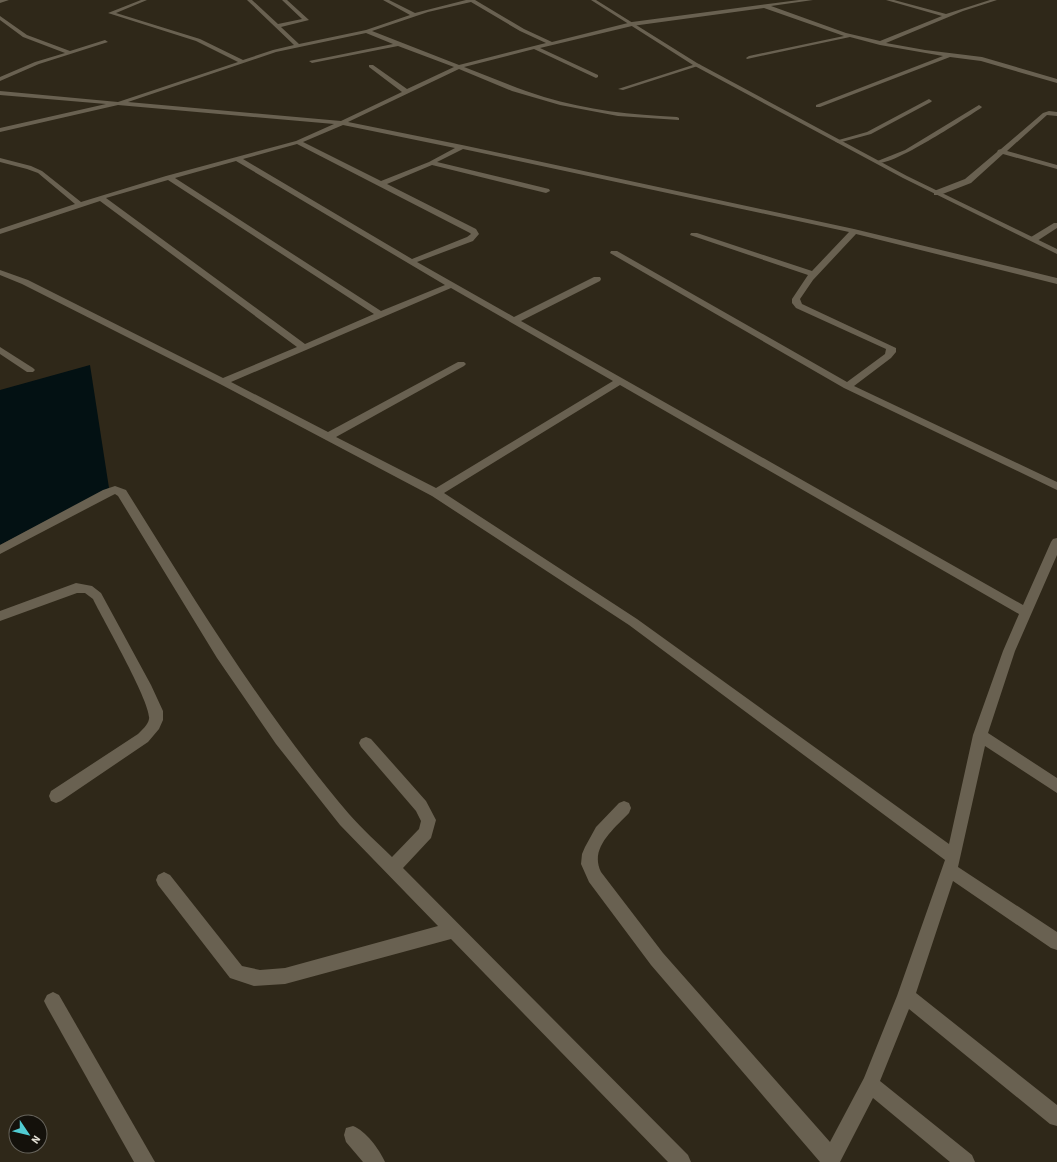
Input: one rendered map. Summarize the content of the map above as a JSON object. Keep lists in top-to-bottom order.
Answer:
{
  "north": "bottom right"
}
